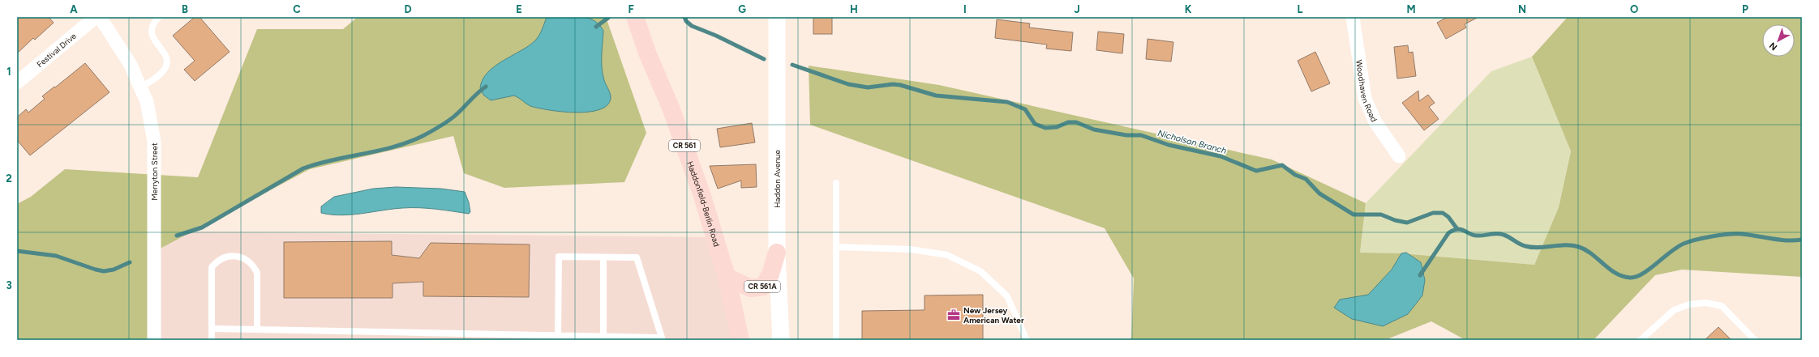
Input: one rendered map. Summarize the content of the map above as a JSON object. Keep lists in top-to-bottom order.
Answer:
{
  "streets": {
    "main road": ["CR 561", "Haddonfield-Berlin Road", "CR 561A"],
    "street": [
      "Festival Drive",
      "Woodhaven Road",
      "Merryton Street",
      "Haddon Avenue"
    ]
  },
  "crossings": [
    ["Haddon Avenue", "CR 561A"],
    ["Haddonfield-Berlin Road", "CR 561A"]
  ],
  "water": ["Nicholson Branch"],
  "places": {
    "office": ["New Jersey American Water"]
  },
  "north": "bottom left",
  "grid": {
    "columns": [
      "A",
      "B",
      "C",
      "D",
      "E",
      "F",
      "G",
      "H",
      "I",
      "J",
      "K",
      "L",
      "M",
      "N",
      "O",
      "P"
    ],
    "rows": ["1", "2", "3"]
  }
}
